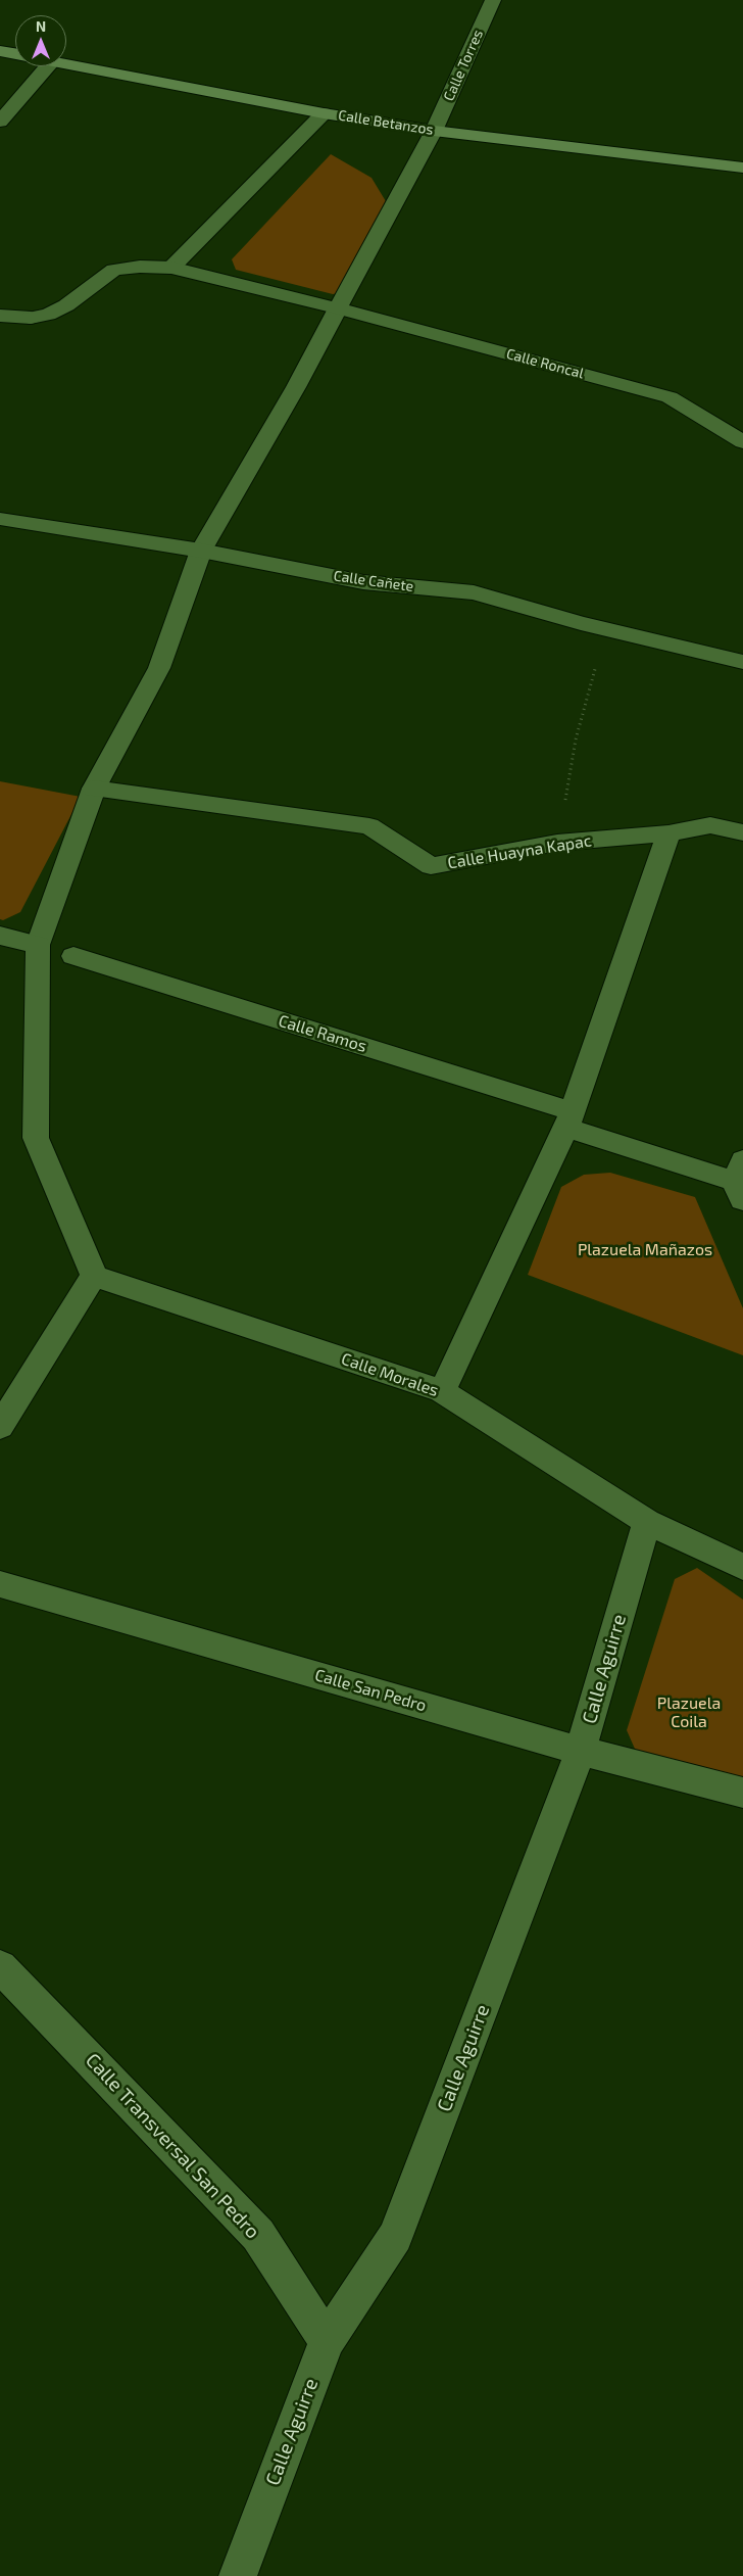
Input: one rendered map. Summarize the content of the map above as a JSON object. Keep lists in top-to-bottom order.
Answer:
{
  "streets": {
    "main road": ["Calle Betanzos"],
    "street": [
      "Calle Torres",
      "Calle Roncal",
      "Calle Cañete",
      "Calle Huayna Kapac",
      "Calle Ramos",
      "Calle Morales",
      "Calle Aguirre",
      "Calle San Pedro",
      "Calle Transversal San Pedro"
    ]
  },
  "crossings": [
    ["Calle Torres", "Calle Betanzos"],
    ["Calle Torres", "Calle Roncal"],
    ["Calle Torres", "Calle Cañete"],
    ["Calle Torres", "Calle Huayna Kapac"],
    ["Calle Morales", "Calle Aguirre"],
    ["Calle Aguirre", "Calle San Pedro"],
    ["Calle Aguirre", "Calle Transversal San Pedro"]
  ],
  "parks": ["Plazuela Mañazos", "Plazuela Coila"],
  "north": "top"
}
